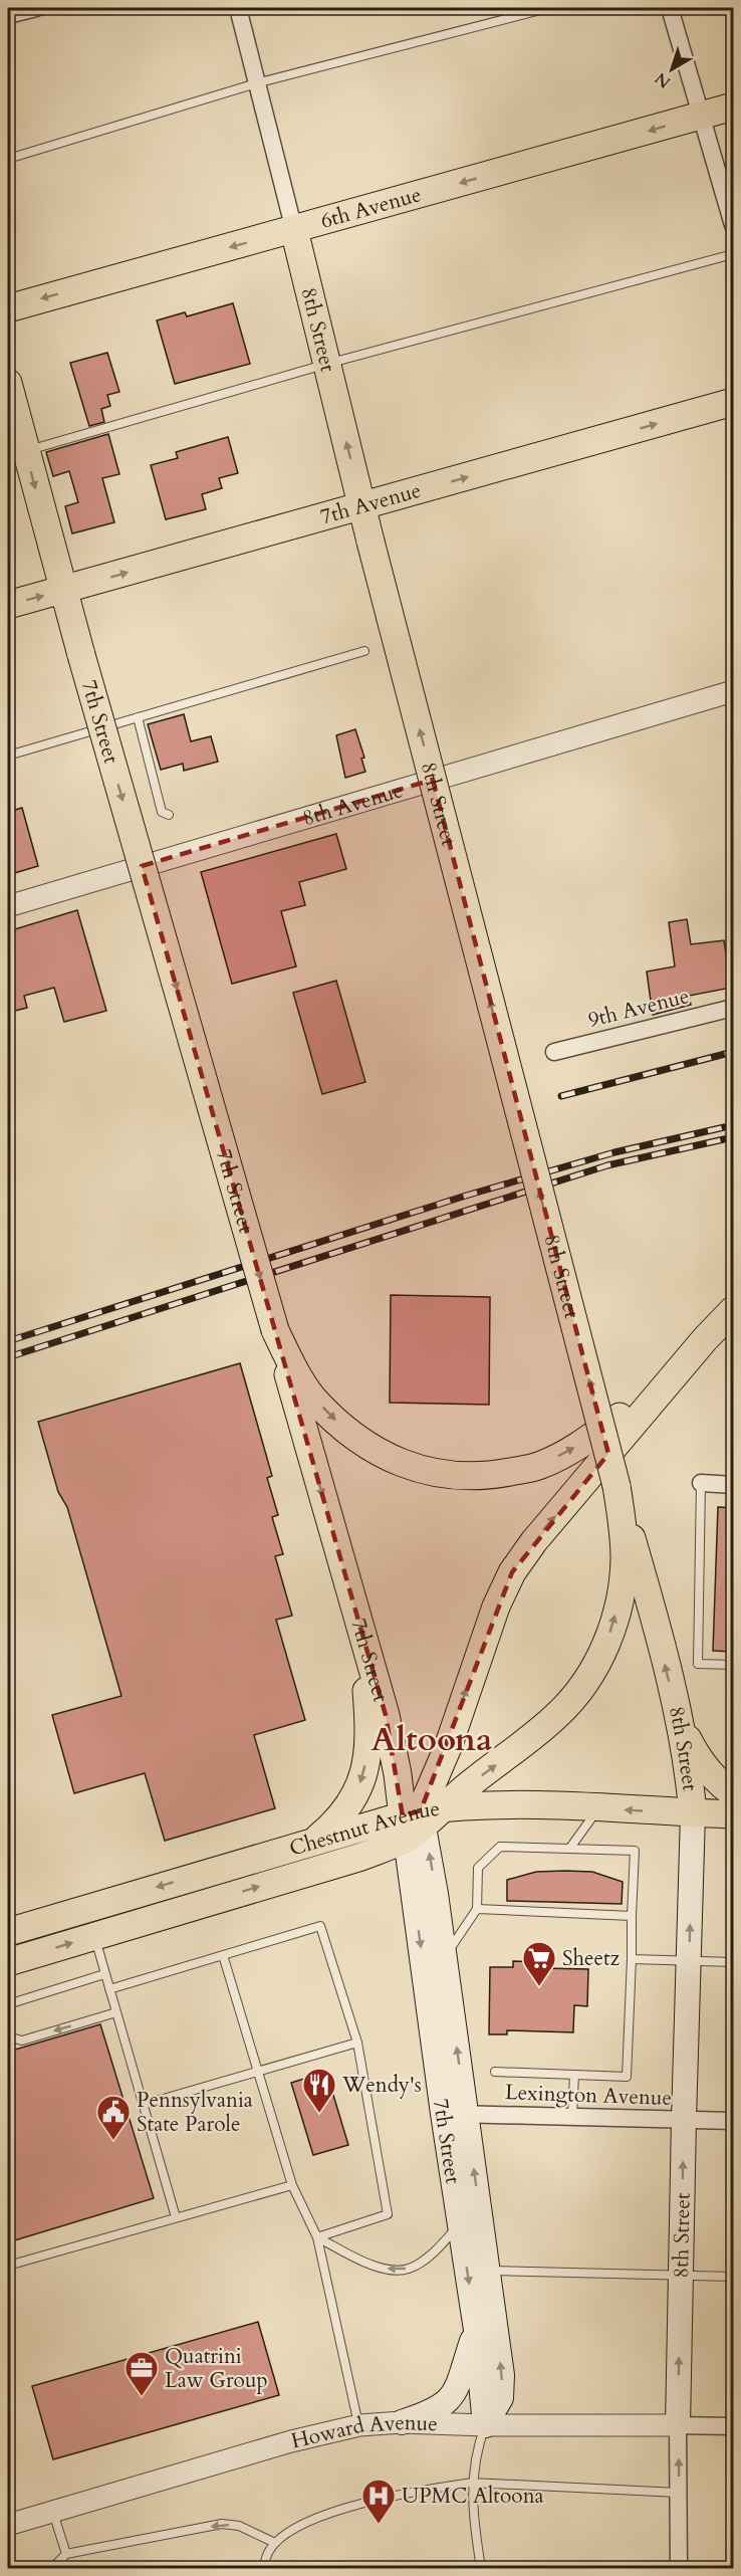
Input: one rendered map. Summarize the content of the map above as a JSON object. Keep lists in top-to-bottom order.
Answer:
{
  "streets": {
    "main road": [
      "6th Avenue",
      "8th Street",
      "7th Avenue",
      "7th Street",
      "Chestnut Avenue"
    ],
    "street": [
      "8th Avenue",
      "9th Avenue",
      "Lexington Avenue",
      "Howard Avenue"
    ]
  },
  "crossings": [
    ["6th Avenue", "8th Street"],
    ["8th Street", "7th Avenue"],
    ["8th Street", "Chestnut Avenue"],
    ["8th Street", "Lexington Avenue"],
    ["8th Street", "Howard Avenue"],
    ["7th Avenue", "7th Street"],
    ["7th Street", "Chestnut Avenue"],
    ["7th Street", "Lexington Avenue"],
    ["7th Street", "Howard Avenue"]
  ],
  "one_way": ["6th Avenue", "8th Street", "7th Avenue"],
  "districts": ["Altoona"],
  "places": {
    "supermarket": ["Sheetz"],
    "restaurant": ["Wendy's"],
    "public building": ["Pennsylvania State Parole"],
    "office": ["Quatrini Law Group"],
    "hospital": ["UPMC Altoona"]
  },
  "north": "bottom left"
}
